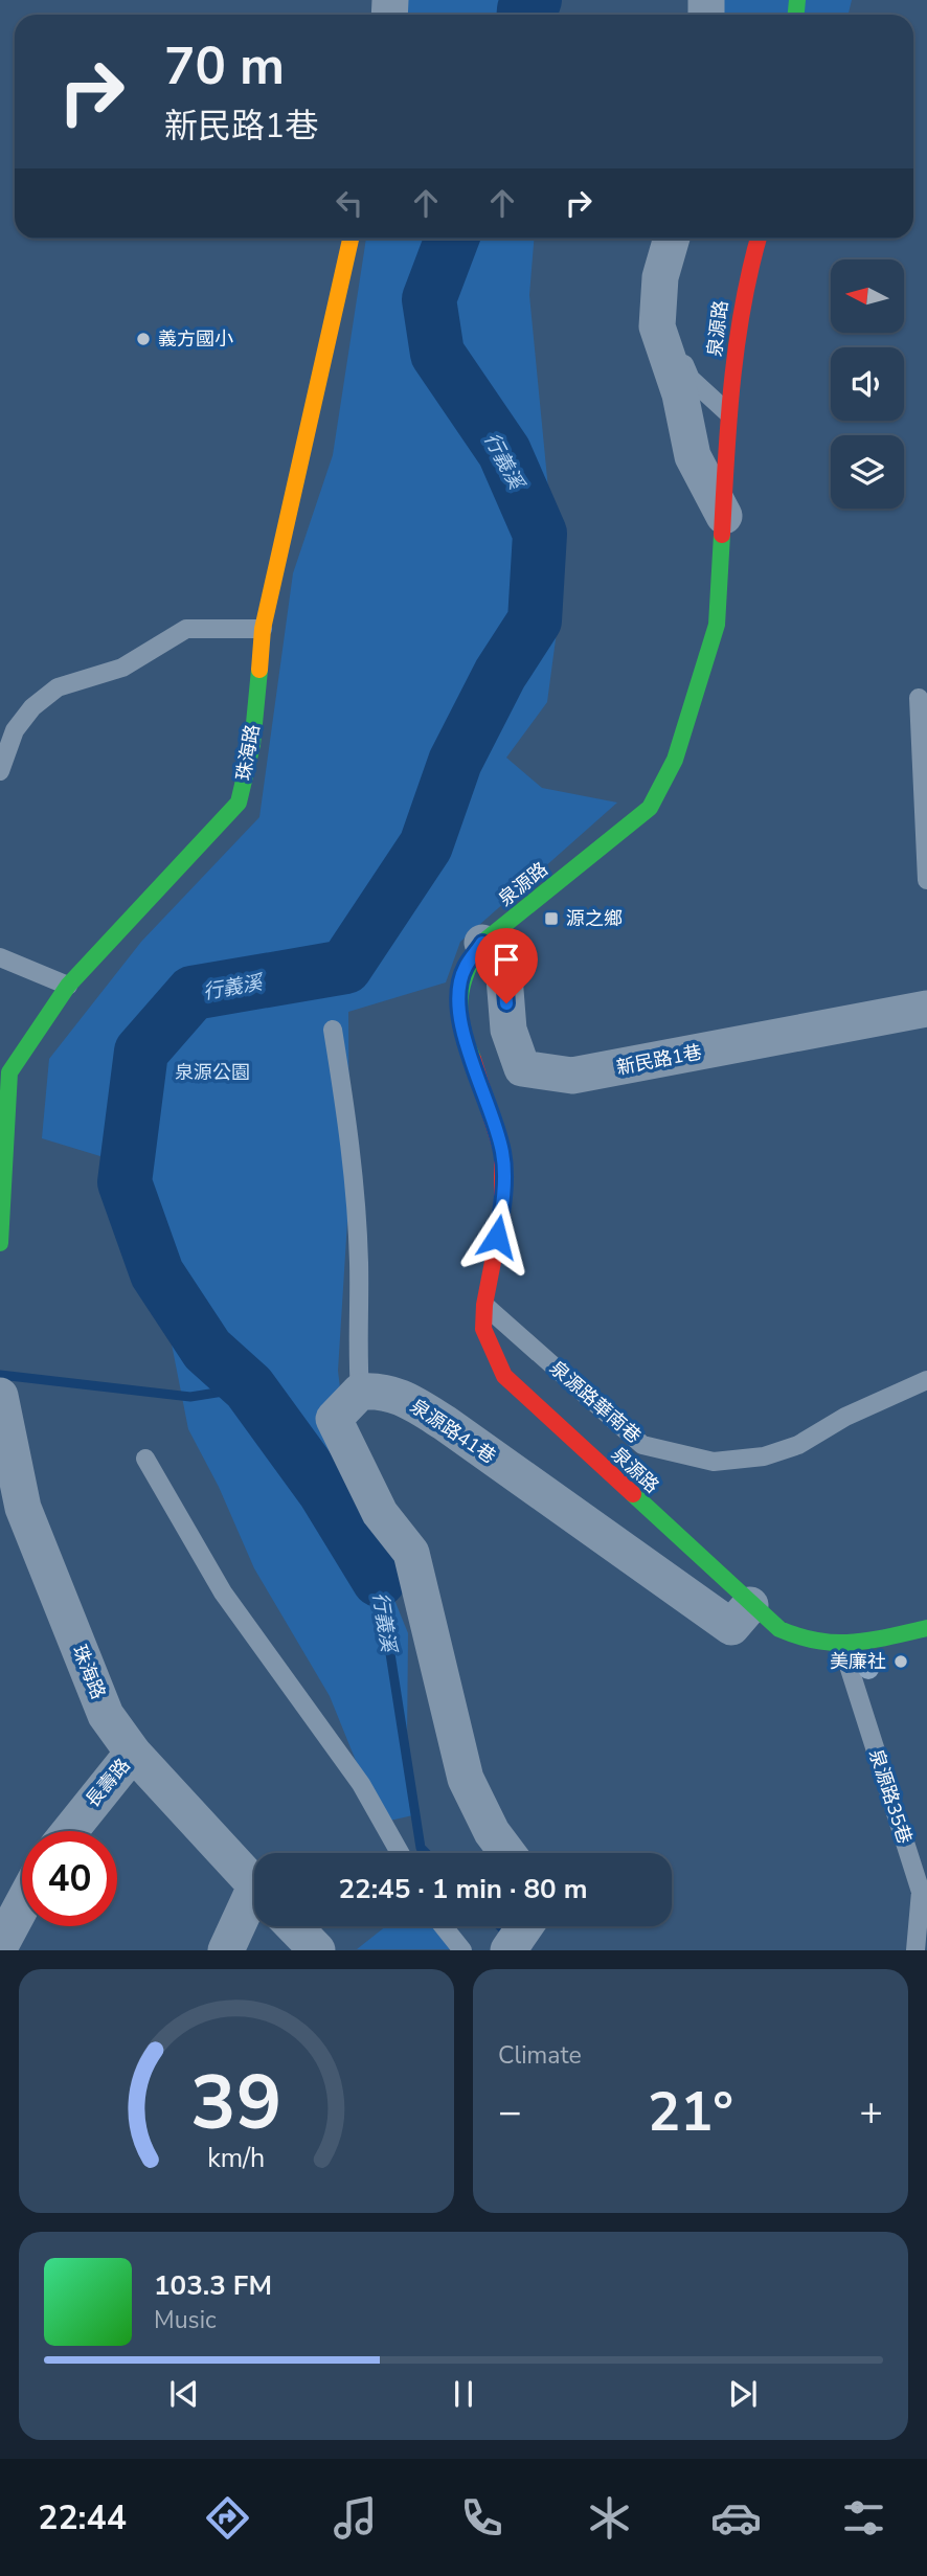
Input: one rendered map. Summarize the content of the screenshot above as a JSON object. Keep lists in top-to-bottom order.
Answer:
{
  "streets": {
    "street": [
      "泉源路",
      "珠海路",
      "新民路1巷",
      "泉源路41巷",
      "長壽路"
    ],
    "lane": ["泉源路華南巷", "泉源路35巷"]
  },
  "crossings": [
    ["泉源路", "新民路1巷"],
    ["泉源路", "泉源路華南巷"],
    ["泉源路", "泉源路41巷"],
    ["泉源路", "泉源路35巷"],
    ["珠海路", "長壽路"]
  ],
  "water": ["行義溪"],
  "parks": ["泉源公園"],
  "places": {
    "other": ["義方國小", "美廉社"],
    "transit": ["源之鄉"]
  },
  "north": "left",
  "page": {
    "turn": ["70 m", "新民路1巷"],
    "limit": "40",
    "trip": "22:45 · 1 min · 80 m",
    "tile": "Climate",
    "heat": ["−", "21°", "+"],
    "song": ["103.3 FM", "Music"],
    "tabs": "22:44",
    "gauge": ["39", "km/h"]
  }
}
